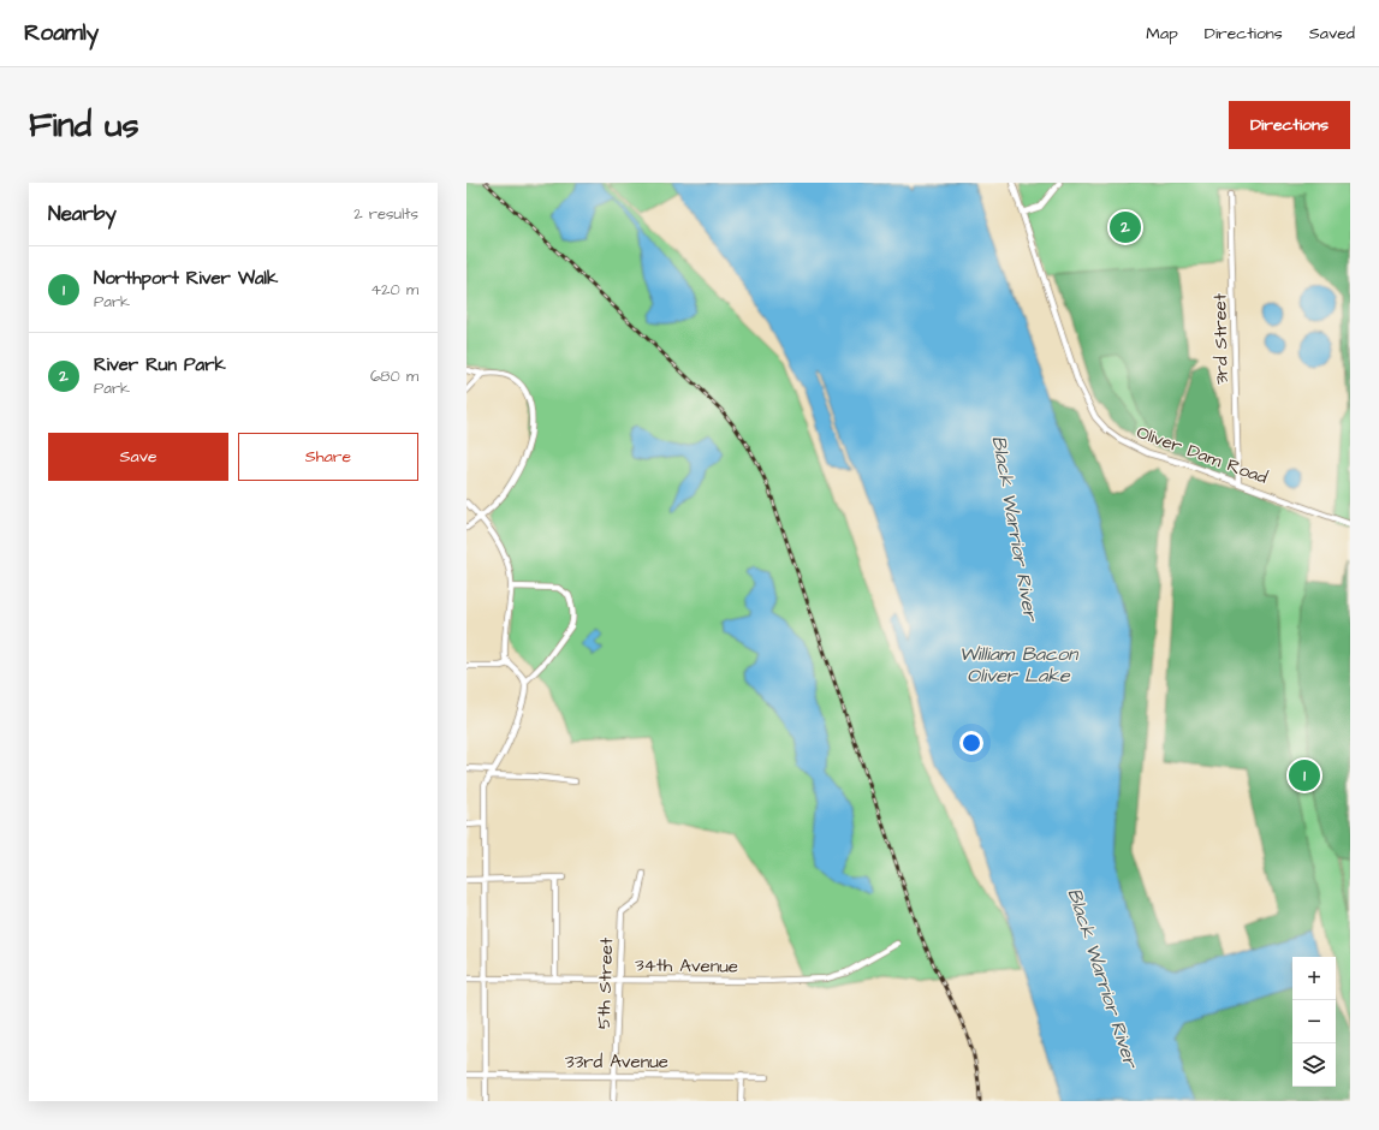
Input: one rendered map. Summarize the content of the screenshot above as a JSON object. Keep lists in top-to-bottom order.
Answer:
{
  "streets": {
    "street": [
      "3rd Street",
      "Oliver Dam Road",
      "34th Avenue",
      "5th Street",
      "33rd Avenue"
    ]
  },
  "crossings": [
    ["3rd Street", "Oliver Dam Road"],
    ["34th Avenue", "5th Street"],
    ["5th Street", "33rd Avenue"]
  ],
  "water": ["Black Warrior River", "William Bacon Oliver Lake"],
  "page": {
    "header": "Roamly",
    "nav": ["Map", "Directions", "Saved"],
    "buttons": [
      "Directions",
      ["Save", "Share"]
    ],
    "title": "Find us",
    "heading": ["Nearby", "2 results"],
    "pins": ["2", "1"],
    "list": [
      {
        "mark": "1",
        "name": "Northport River Walk",
        "note": "Park",
        "value": "420 m"
      },
      {
        "mark": "2",
        "name": "River Run Park",
        "note": "Park",
        "value": "680 m"
      }
    ],
    "map_buttons": ["+", "−"]
  }
}
